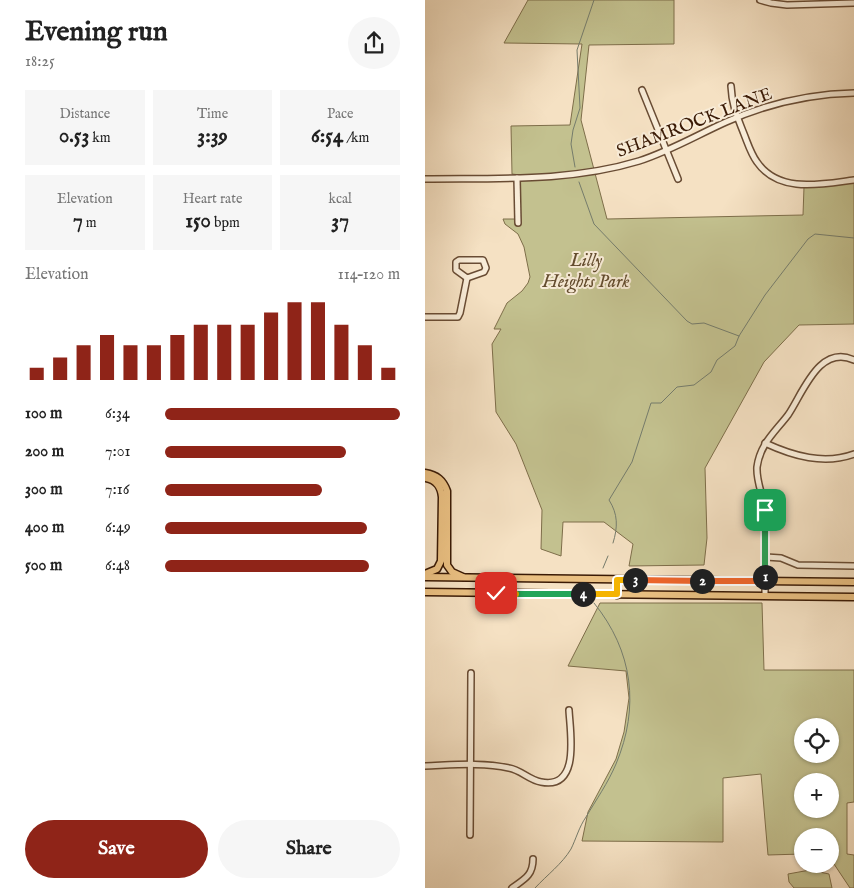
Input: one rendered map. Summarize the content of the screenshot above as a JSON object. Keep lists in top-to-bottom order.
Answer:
{
  "streets": {
    "street": ["SHAMROCK LANE"]
  },
  "parks": ["Lilly Heights Park"],
  "page": {
    "heading": ["Evening run", "18:25"],
    "stats": [
      ["Distance", "0.53 km"],
      ["Time", "3:39"],
      ["Pace", "6:54 /km"],
      ["Elevation", "7 m"],
      ["Heart rate", "150 bpm"],
      ["kcal", "37"]
    ],
    "chart": ["Elevation", "114–120 m"],
    "list": [
      {
        "name": "100 m",
        "note": "6:34"
      },
      {
        "name": "200 m",
        "note": "7:01"
      },
      {
        "name": "300 m",
        "note": "7:16"
      },
      {
        "name": "400 m",
        "note": "6:49"
      },
      {
        "name": "500 m",
        "note": "6:48"
      }
    ],
    "pins": [
      "1",
      "3",
      "2",
      "4"
    ],
    "map_buttons": ["+", "−"],
    "buttons": ["Save", "Share"]
  }
}
